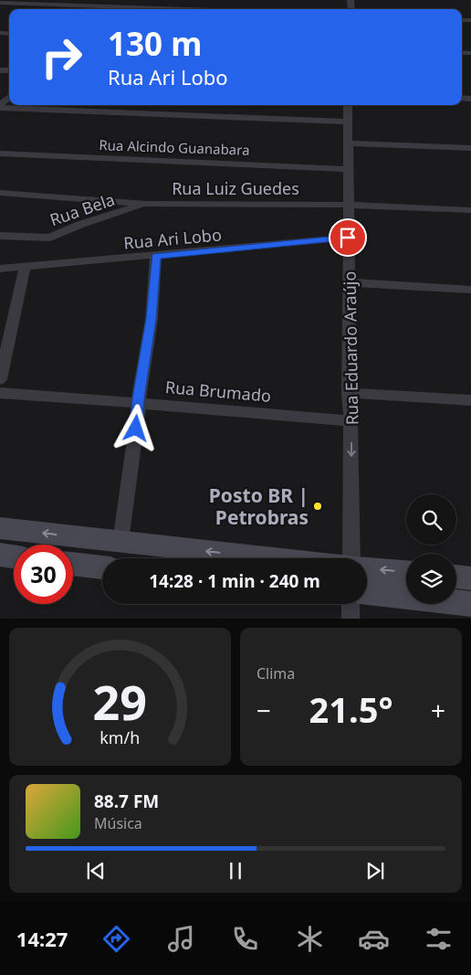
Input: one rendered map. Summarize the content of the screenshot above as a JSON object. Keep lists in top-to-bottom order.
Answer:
{
  "streets": {
    "street": [
      "Rua Alcindo Guanabara",
      "Rua Luiz Guedes",
      "Rua Bela",
      "Rua Ari Lobo",
      "Rua Eduardo Araújo",
      "Rua Brumado"
    ]
  },
  "crossings": [
    ["Rua Alcindo Guanabara", "Rua Eduardo Araújo"],
    ["Rua Luiz Guedes", "Rua Bela"],
    ["Rua Luiz Guedes", "Rua Eduardo Araújo"],
    ["Rua Ari Lobo", "Rua Eduardo Araújo"],
    ["Rua Eduardo Araújo", "Rua Brumado"]
  ],
  "places": ["Posto BR | Petrobras"],
  "page": {
    "turn": ["130 m", "Rua Ari Lobo"],
    "limit": "30",
    "trip": "14:28 · 1 min · 240 m",
    "tile": "Clima",
    "heat": ["−", "21.5°", "+"],
    "song": ["88.7 FM", "Música"],
    "tabs": "14:27",
    "gauge": ["29", "km/h"]
  }
}
